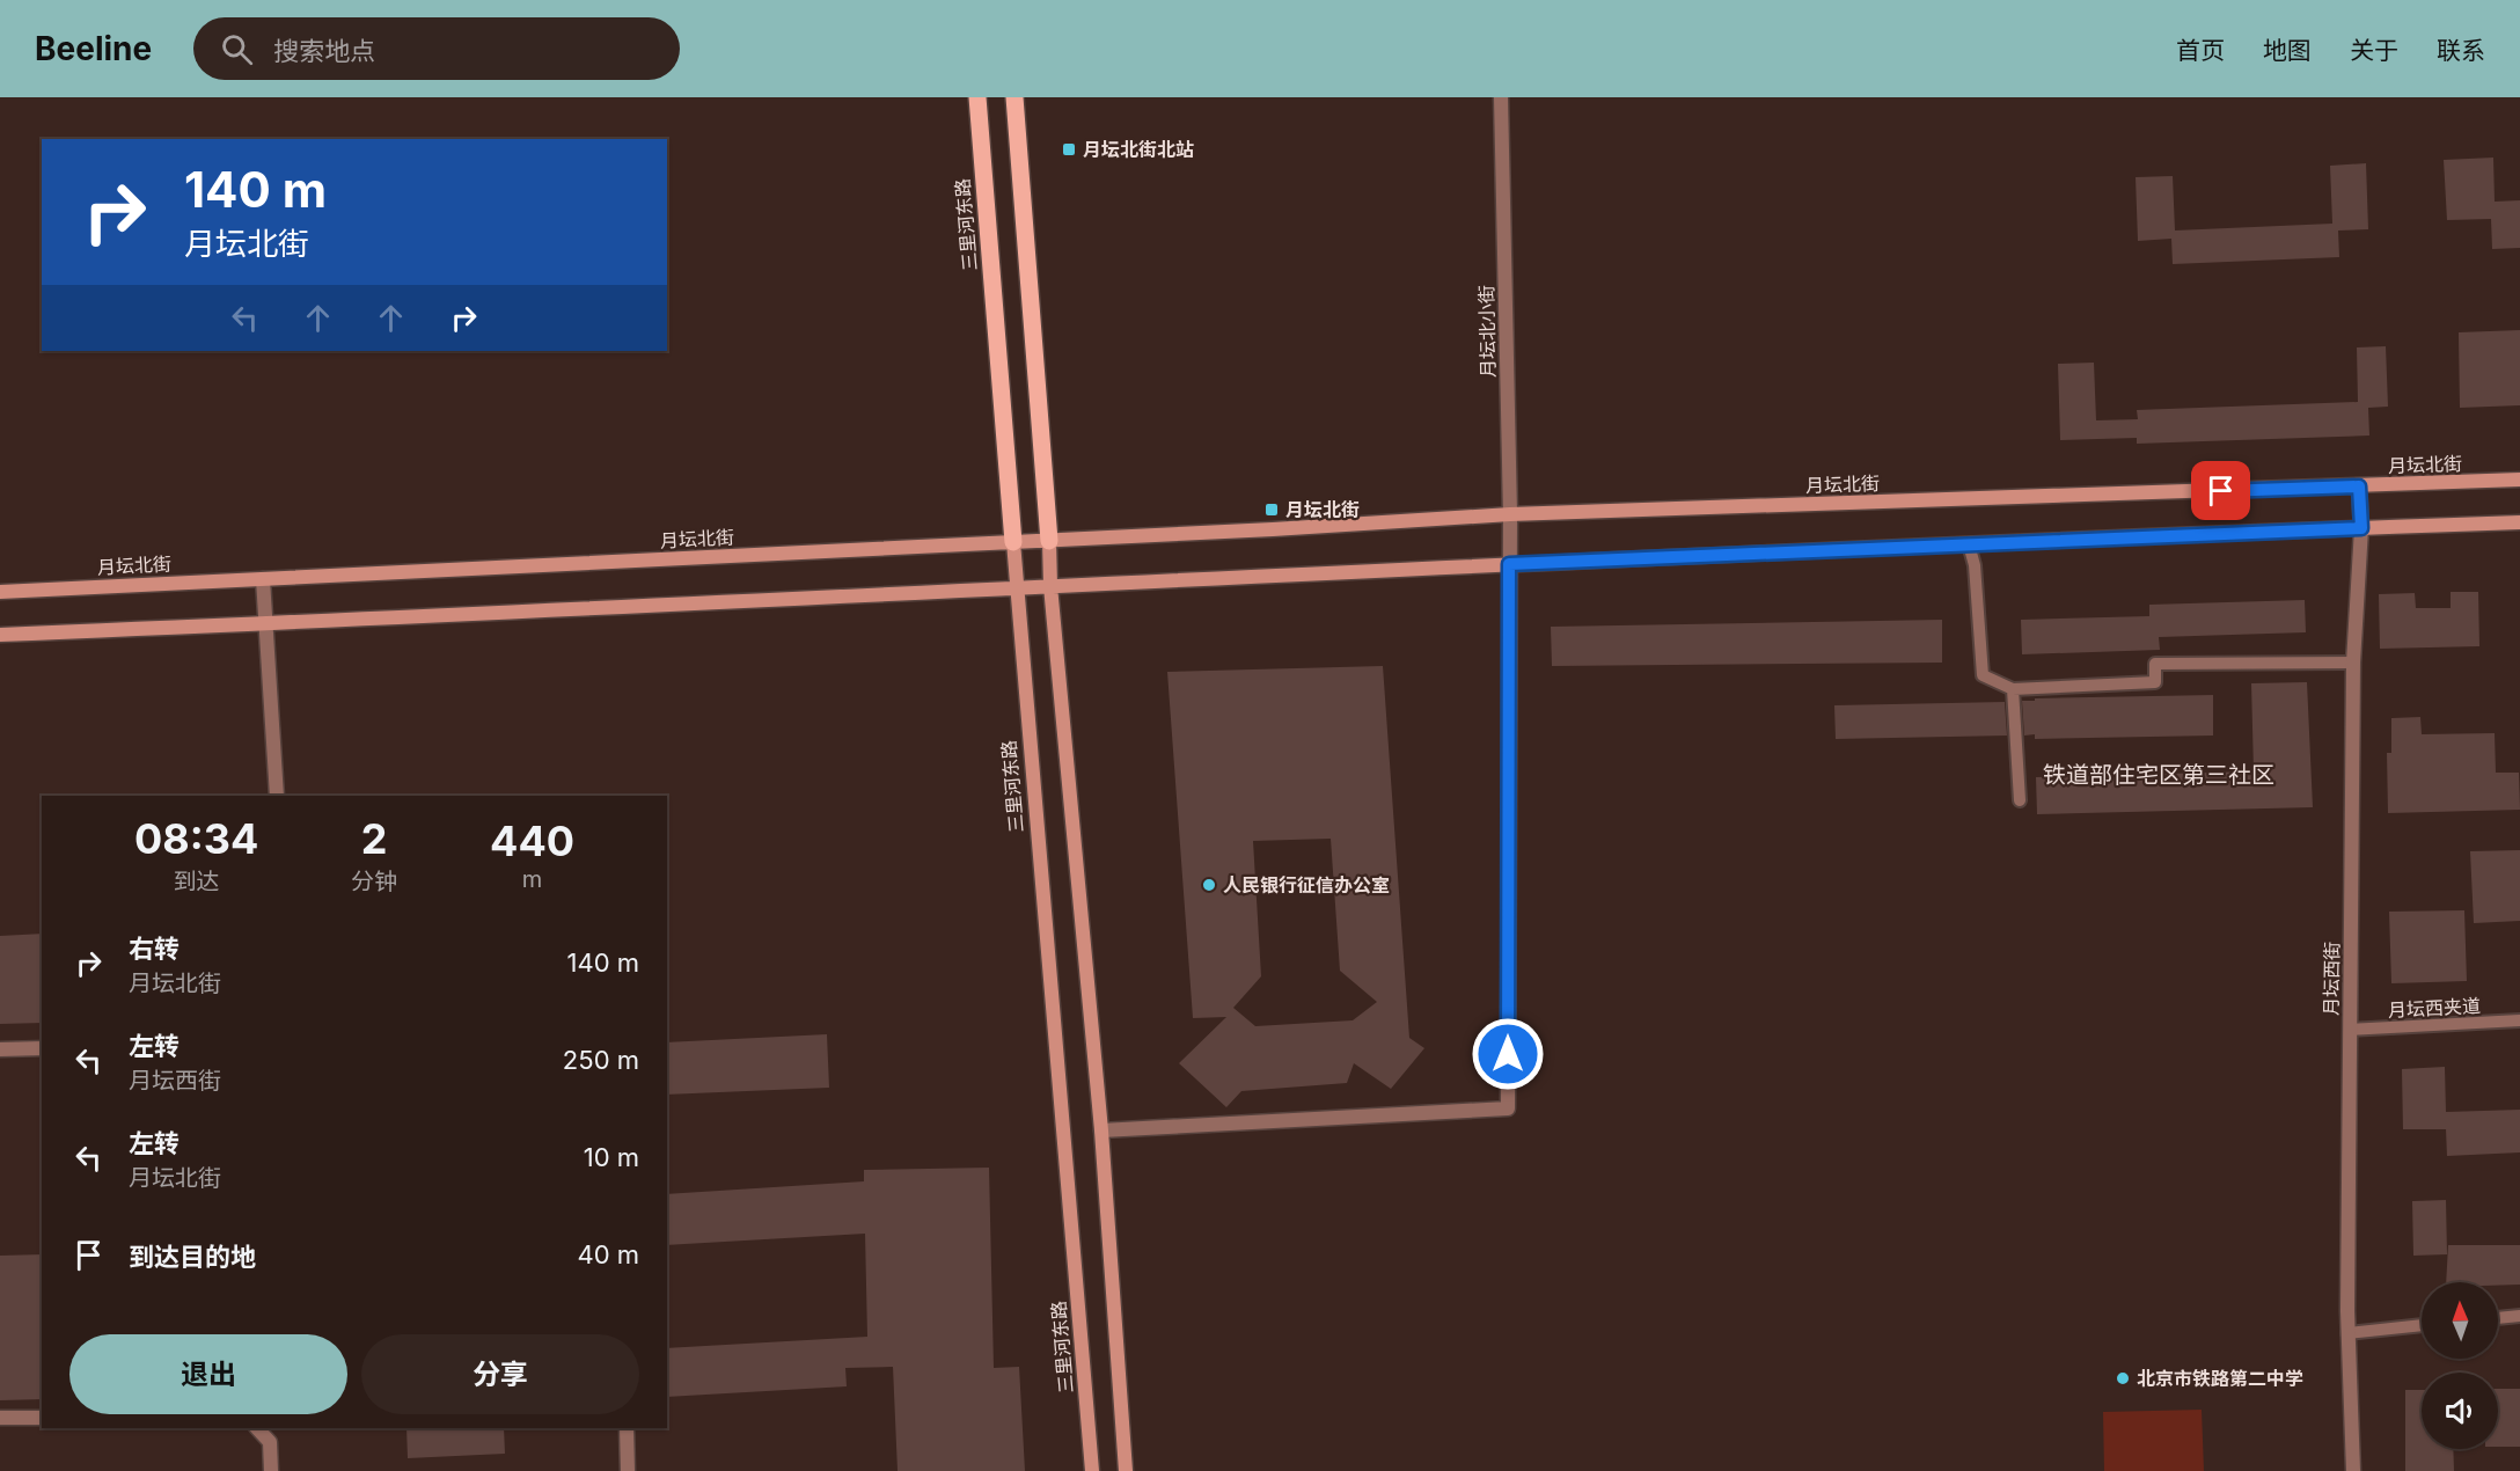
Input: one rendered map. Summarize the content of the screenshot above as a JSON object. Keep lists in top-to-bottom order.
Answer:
{
  "streets": {
    "main road": ["三里河东路", "月坛北街"],
    "street": ["月坛北小街", "月坛西街"],
    "lane": ["月坛西夹道"]
  },
  "crossings": [
    ["三里河东路", "月坛北街"],
    ["月坛北小街", "月坛北街"],
    ["月坛北街", "月坛西街"],
    ["月坛西街", "月坛西夹道"]
  ],
  "districts": ["铁道部住宅区第三社区"],
  "places": {
    "transit": ["月坛北街北站", "月坛北街"],
    "other": ["人民银行征信办公室", "北京市铁路第二中学"]
  },
  "north": "top",
  "page": {
    "header": "Beeline",
    "search": "搜索地点",
    "nav": [
      "首页",
      "地图",
      "关于",
      "联系"
    ],
    "turn": ["140 m", "月坛北街"],
    "eta": [
      "08:34",
      "到达",
      "2",
      "分钟",
      "440",
      "m"
    ],
    "list": [
      {
        "name": "右转",
        "note": "月坛北街",
        "value": "140 m"
      },
      {
        "name": "左转",
        "note": "月坛西街",
        "value": "250 m"
      },
      {
        "name": "左转",
        "note": "月坛北街",
        "value": "10 m"
      },
      {
        "name": "到达目的地",
        "value": "40 m"
      }
    ],
    "buttons": ["退出", "分享"]
  }
}
